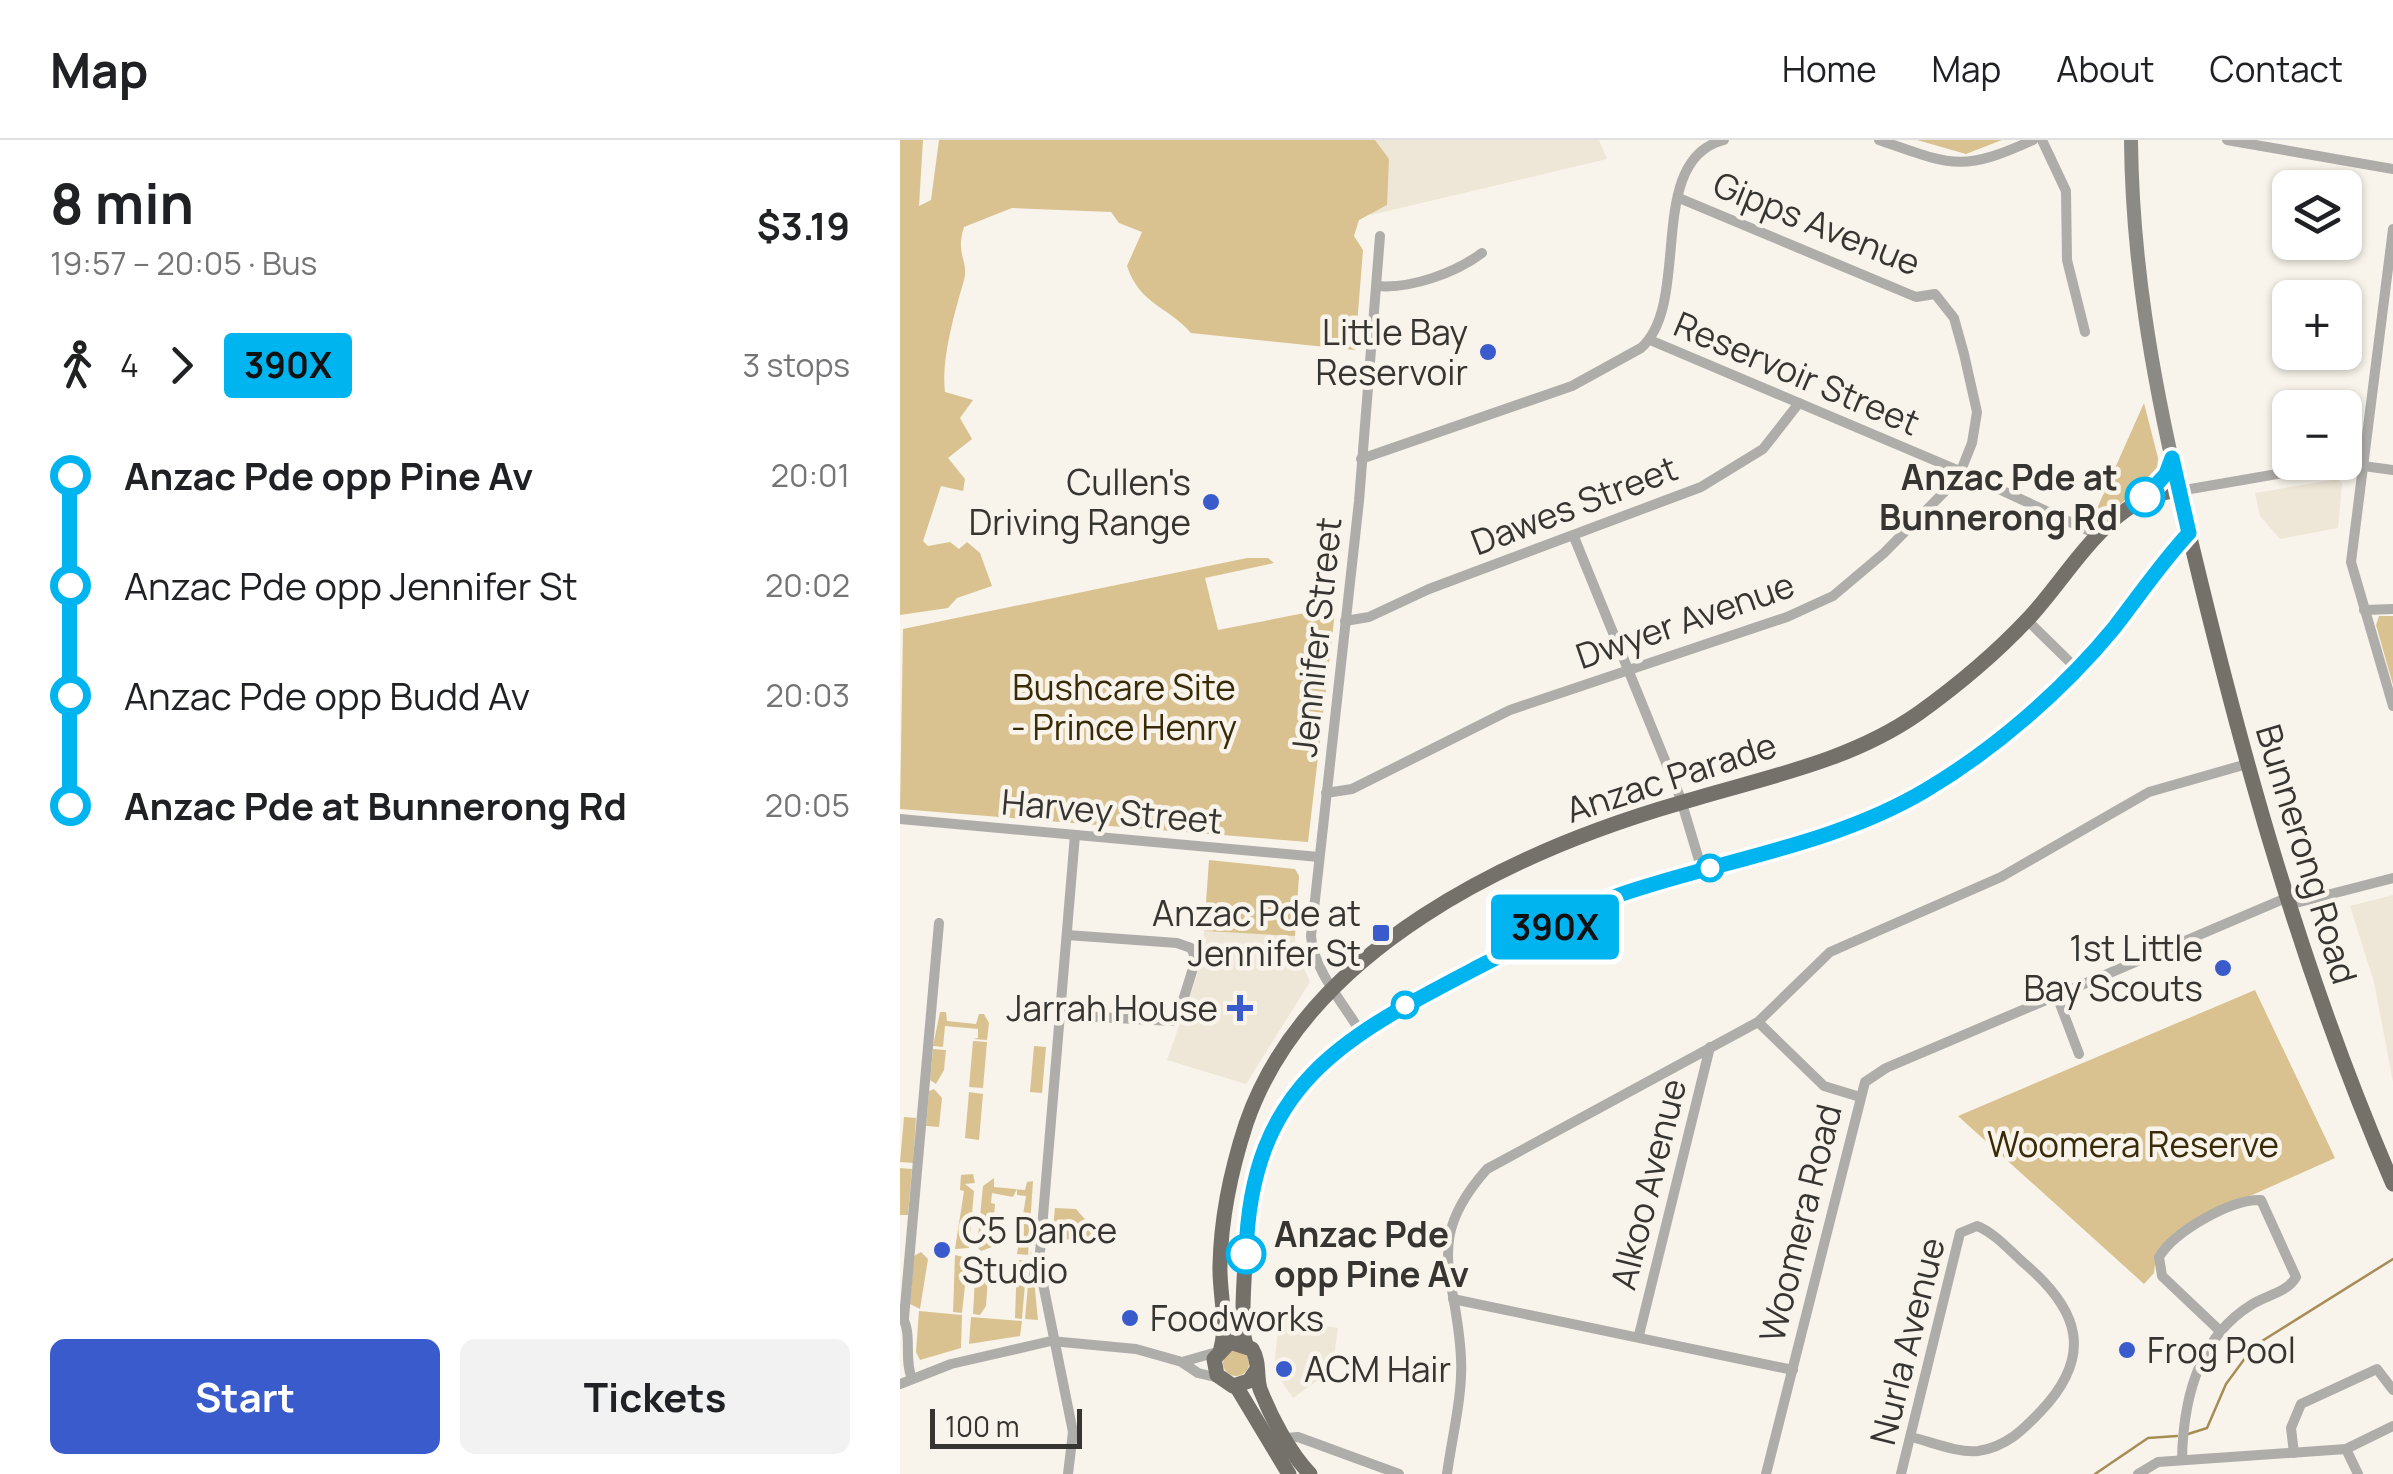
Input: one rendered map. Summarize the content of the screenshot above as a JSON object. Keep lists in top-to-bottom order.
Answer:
{
  "streets": {
    "main road": ["Anzac Parade", "Bunnerong Road"],
    "street": [
      "Gipps Avenue",
      "Reservoir Street",
      "Dawes Street",
      "Dwyer Avenue",
      "Jennifer Street",
      "Harvey Street",
      "Alkoo Avenue",
      "Woomera Road",
      "Nurla Avenue"
    ]
  },
  "crossings": [
    ["Gipps Avenue", "Reservoir Street"],
    ["Gipps Avenue", "Dwyer Avenue"],
    ["Reservoir Street", "Dawes Street"],
    ["Reservoir Street", "Dwyer Avenue"],
    ["Reservoir Street", "Jennifer Street"],
    ["Reservoir Street", "Anzac Parade"],
    ["Dawes Street", "Jennifer Street"],
    ["Dwyer Avenue", "Jennifer Street"],
    ["Jennifer Street", "Anzac Parade"],
    ["Jennifer Street", "Harvey Street"],
    ["Bunnerong Road", "Woomera Road"]
  ],
  "parks": ["Bushcare Site - Prince Henry", "Woomera Reserve"],
  "places": {
    "other": [
      "Little Bay Reservoir",
      "Anzac Pde at Bunnerong Rd",
      "Cullen's Driving Range",
      "1st Little Bay Scouts",
      "C5 Dance Studio",
      "Anzac Pde opp Pine Av",
      "Foodworks",
      "Frog Pool",
      "ACM Hair"
    ],
    "transit": ["Anzac Pde at Jennifer St"],
    "health": ["Jarrah House"]
  },
  "lines": ["bus line 390X"],
  "scale_bar": "100 m",
  "page": {
    "header": "Map",
    "nav": [
      "Home",
      "Map",
      "About",
      "Contact"
    ],
    "heading": ["8 min", "19:57 – 20:05 · Bus", "$3.19"],
    "on_map": "390X",
    "map_buttons": ["+", "−"],
    "legs": ["4", "390X", "3 stops"],
    "list": [
      {
        "name": "Anzac Pde opp Pine Av",
        "value": "20:01"
      },
      {
        "name": "Anzac Pde opp Jennifer St",
        "value": "20:02"
      },
      {
        "name": "Anzac Pde opp Budd Av",
        "value": "20:03"
      },
      {
        "name": "Anzac Pde at Bunnerong Rd",
        "value": "20:05"
      }
    ],
    "buttons": ["Start", "Tickets"],
    "scale": "100 m"
  }
}
